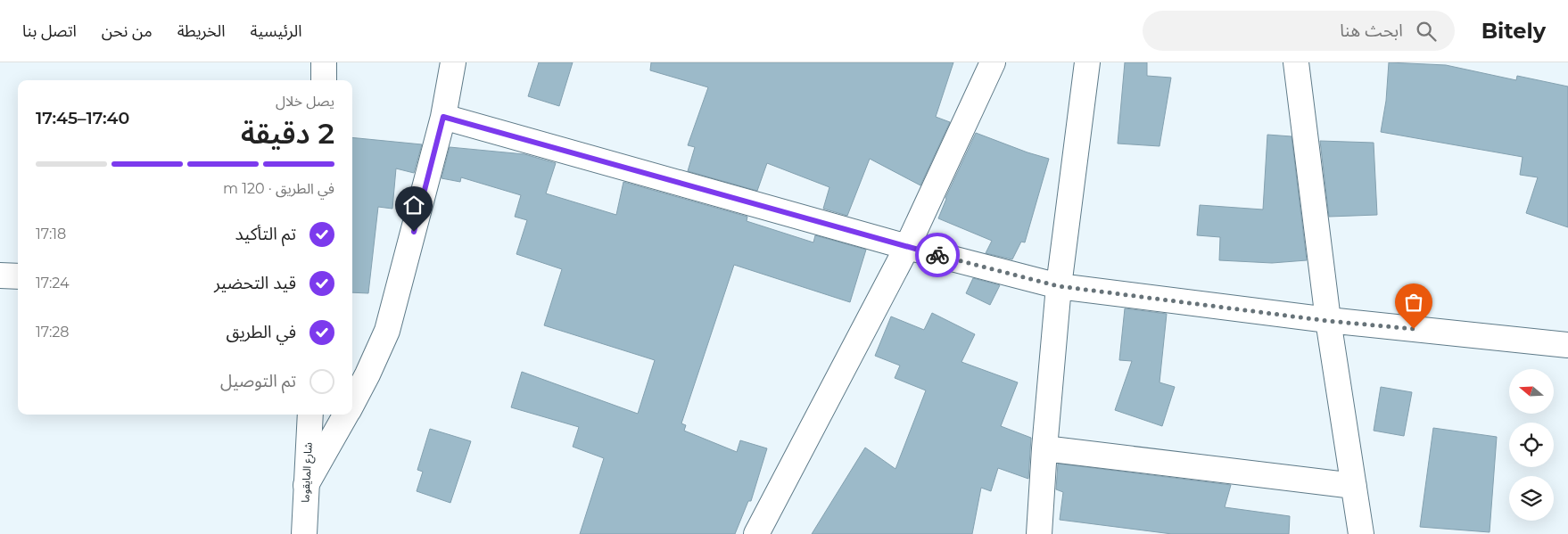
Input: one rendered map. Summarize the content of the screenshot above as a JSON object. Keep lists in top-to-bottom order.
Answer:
{
  "streets": {
    "street": ["شارع المايقوما"]
  },
  "north": "left",
  "page": {
    "header": "Bitely",
    "search": "ابحث هنا",
    "nav": [
      "الرئيسية",
      "الخريطة",
      "من نحن",
      "اتصل بنا"
    ],
    "heading": ["2 دقيقة", "يصل خلال", "17:40–17:45"],
    "bar": "في الطريق · 120 m",
    "list": [
      ["تم التأكيد", "17:18"],
      ["قيد التحضير", "17:24"],
      ["في الطريق", "17:28"],
      "تم التوصيل"
    ]
  }
}
